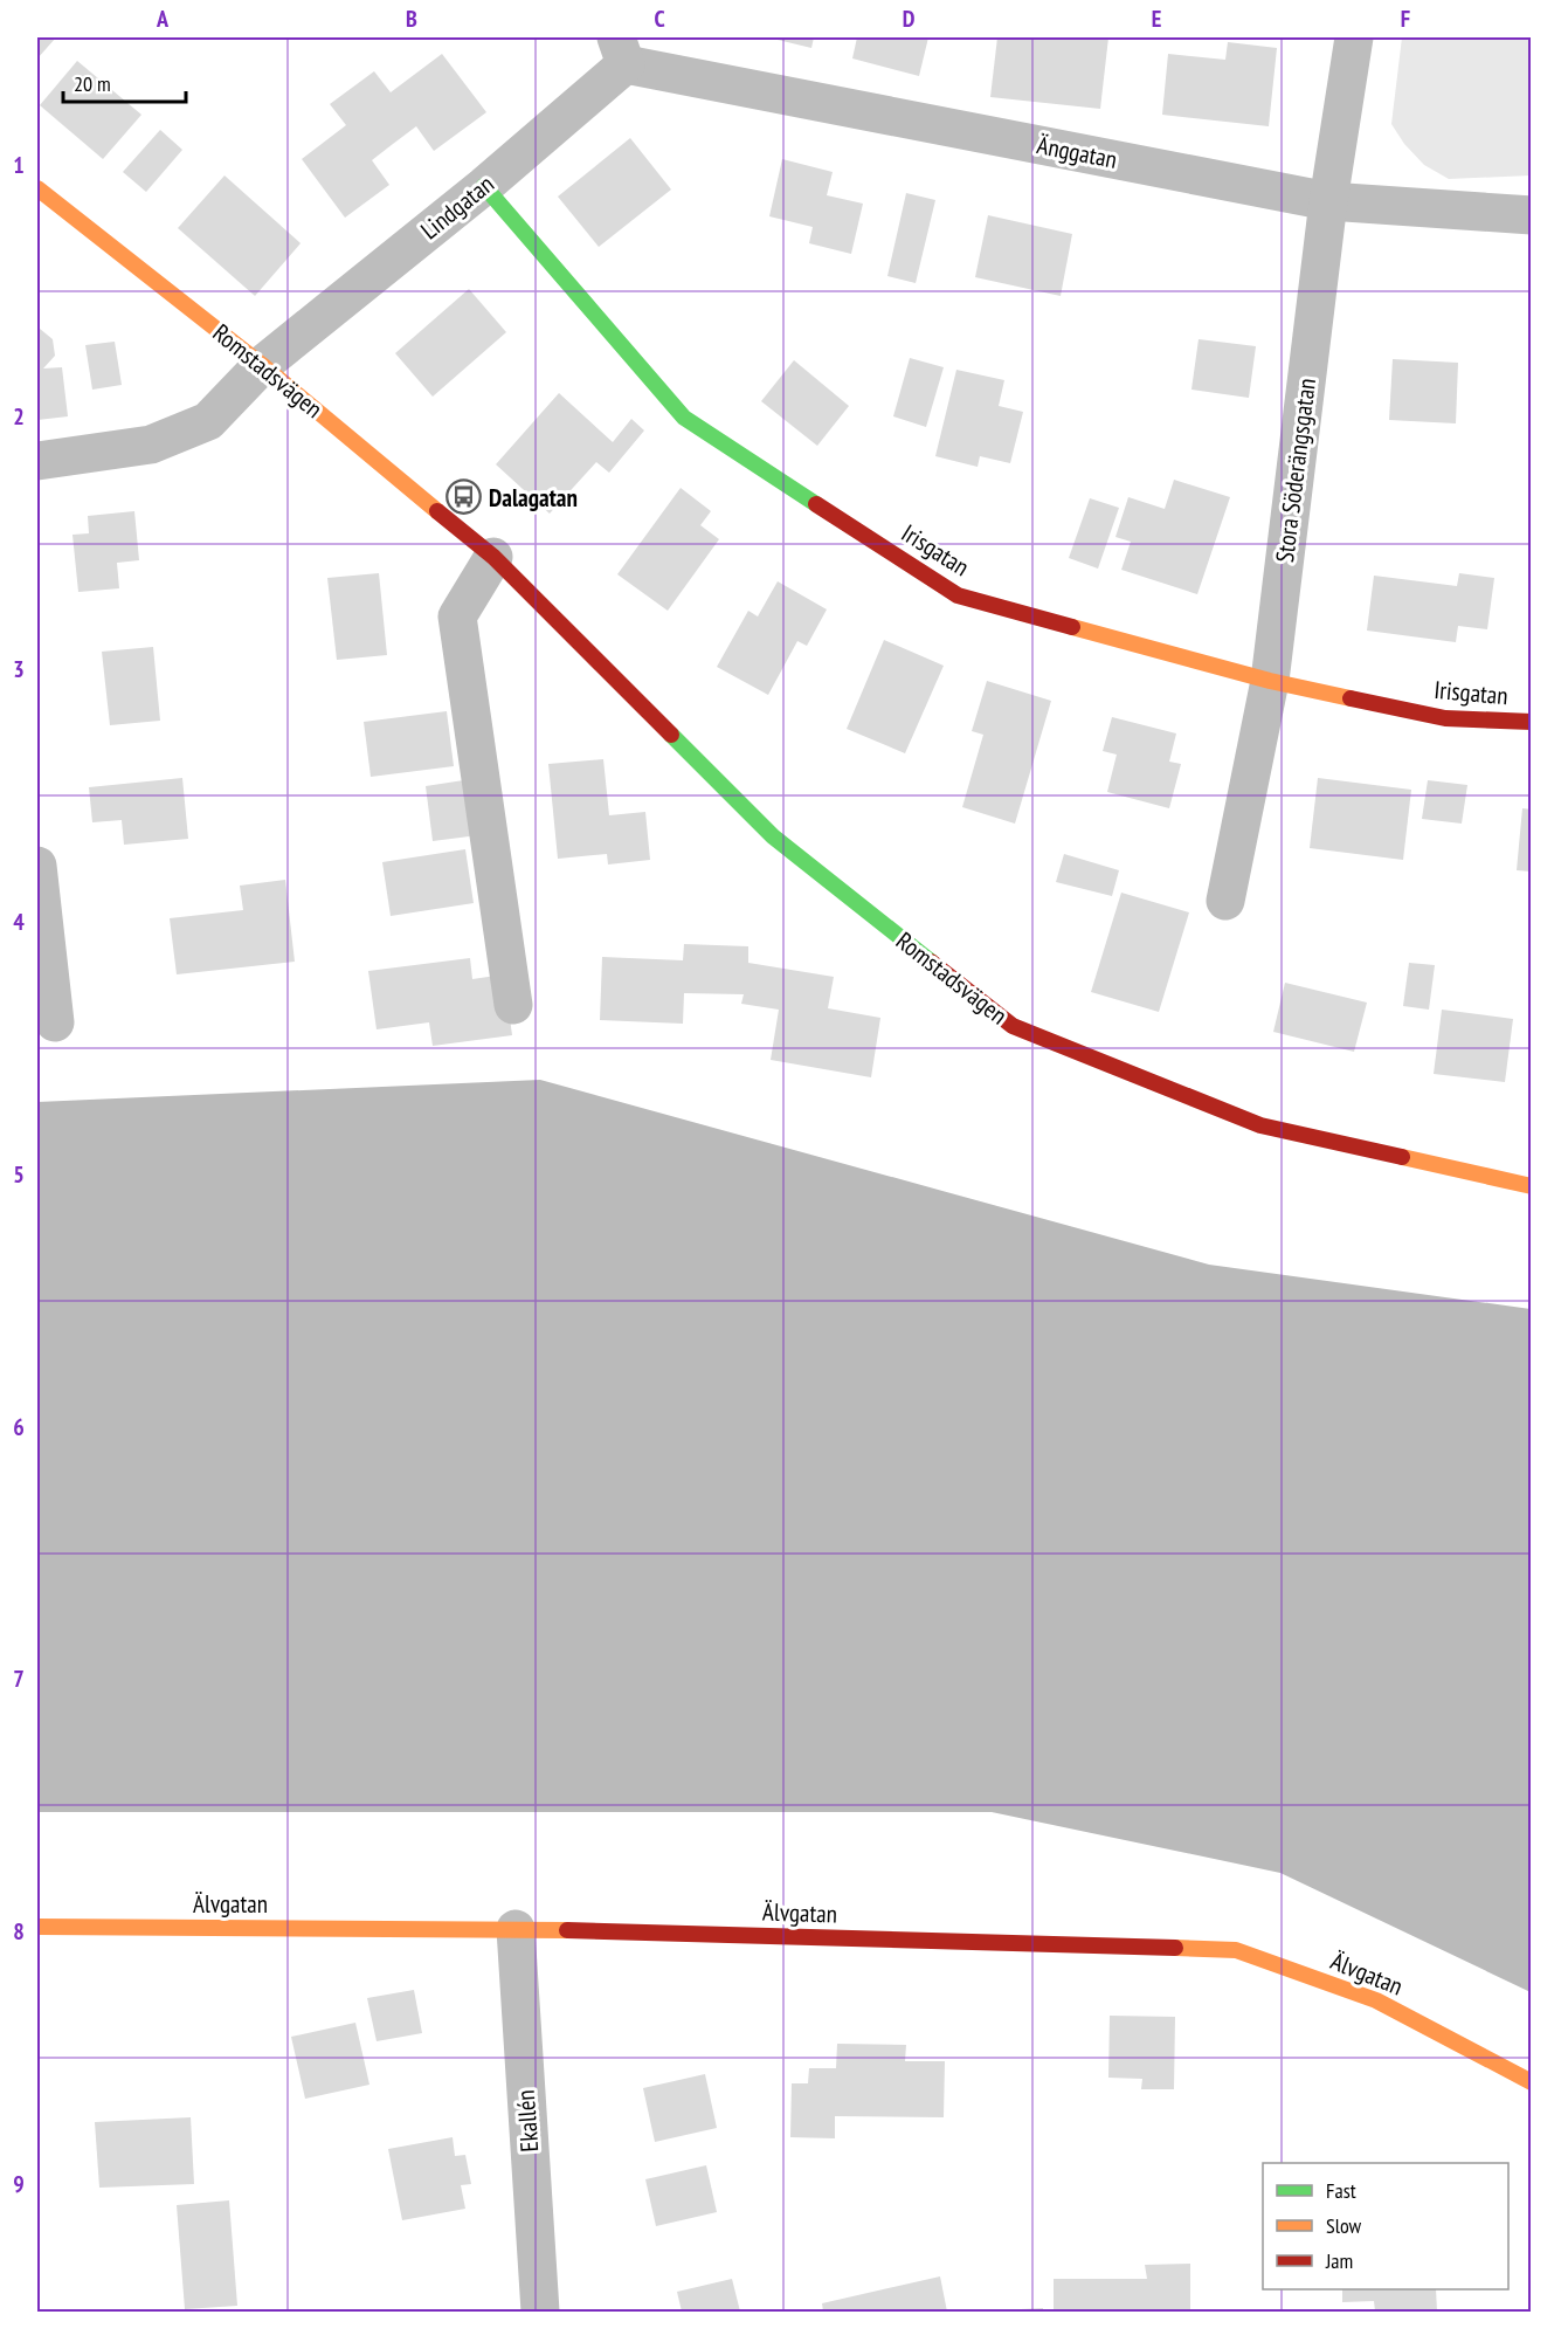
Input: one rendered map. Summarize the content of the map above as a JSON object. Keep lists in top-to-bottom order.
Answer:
{
  "streets": {
    "street": [
      "Änggatan",
      "Lindgatan",
      "Romstadsvägen",
      "Stora Söderängsgatan",
      "Irisgatan",
      "Älvgatan",
      "Ekallén"
    ]
  },
  "crossings": [
    ["Änggatan", "Lindgatan"],
    ["Änggatan", "Stora Söderängsgatan"],
    ["Lindgatan", "Romstadsvägen"],
    ["Lindgatan", "Irisgatan"],
    ["Stora Söderängsgatan", "Irisgatan"],
    ["Älvgatan", "Ekallén"]
  ],
  "places": {
    "bus stop": ["Dalagatan"]
  },
  "legend": ["Fast", "Slow", "Jam"],
  "scale_bar": "20 m",
  "grid": {
    "columns": [
      "A",
      "B",
      "C",
      "D",
      "E",
      "F"
    ],
    "rows": [
      "1",
      "2",
      "3",
      "4",
      "5",
      "6",
      "7",
      "8",
      "9"
    ]
  }
}
